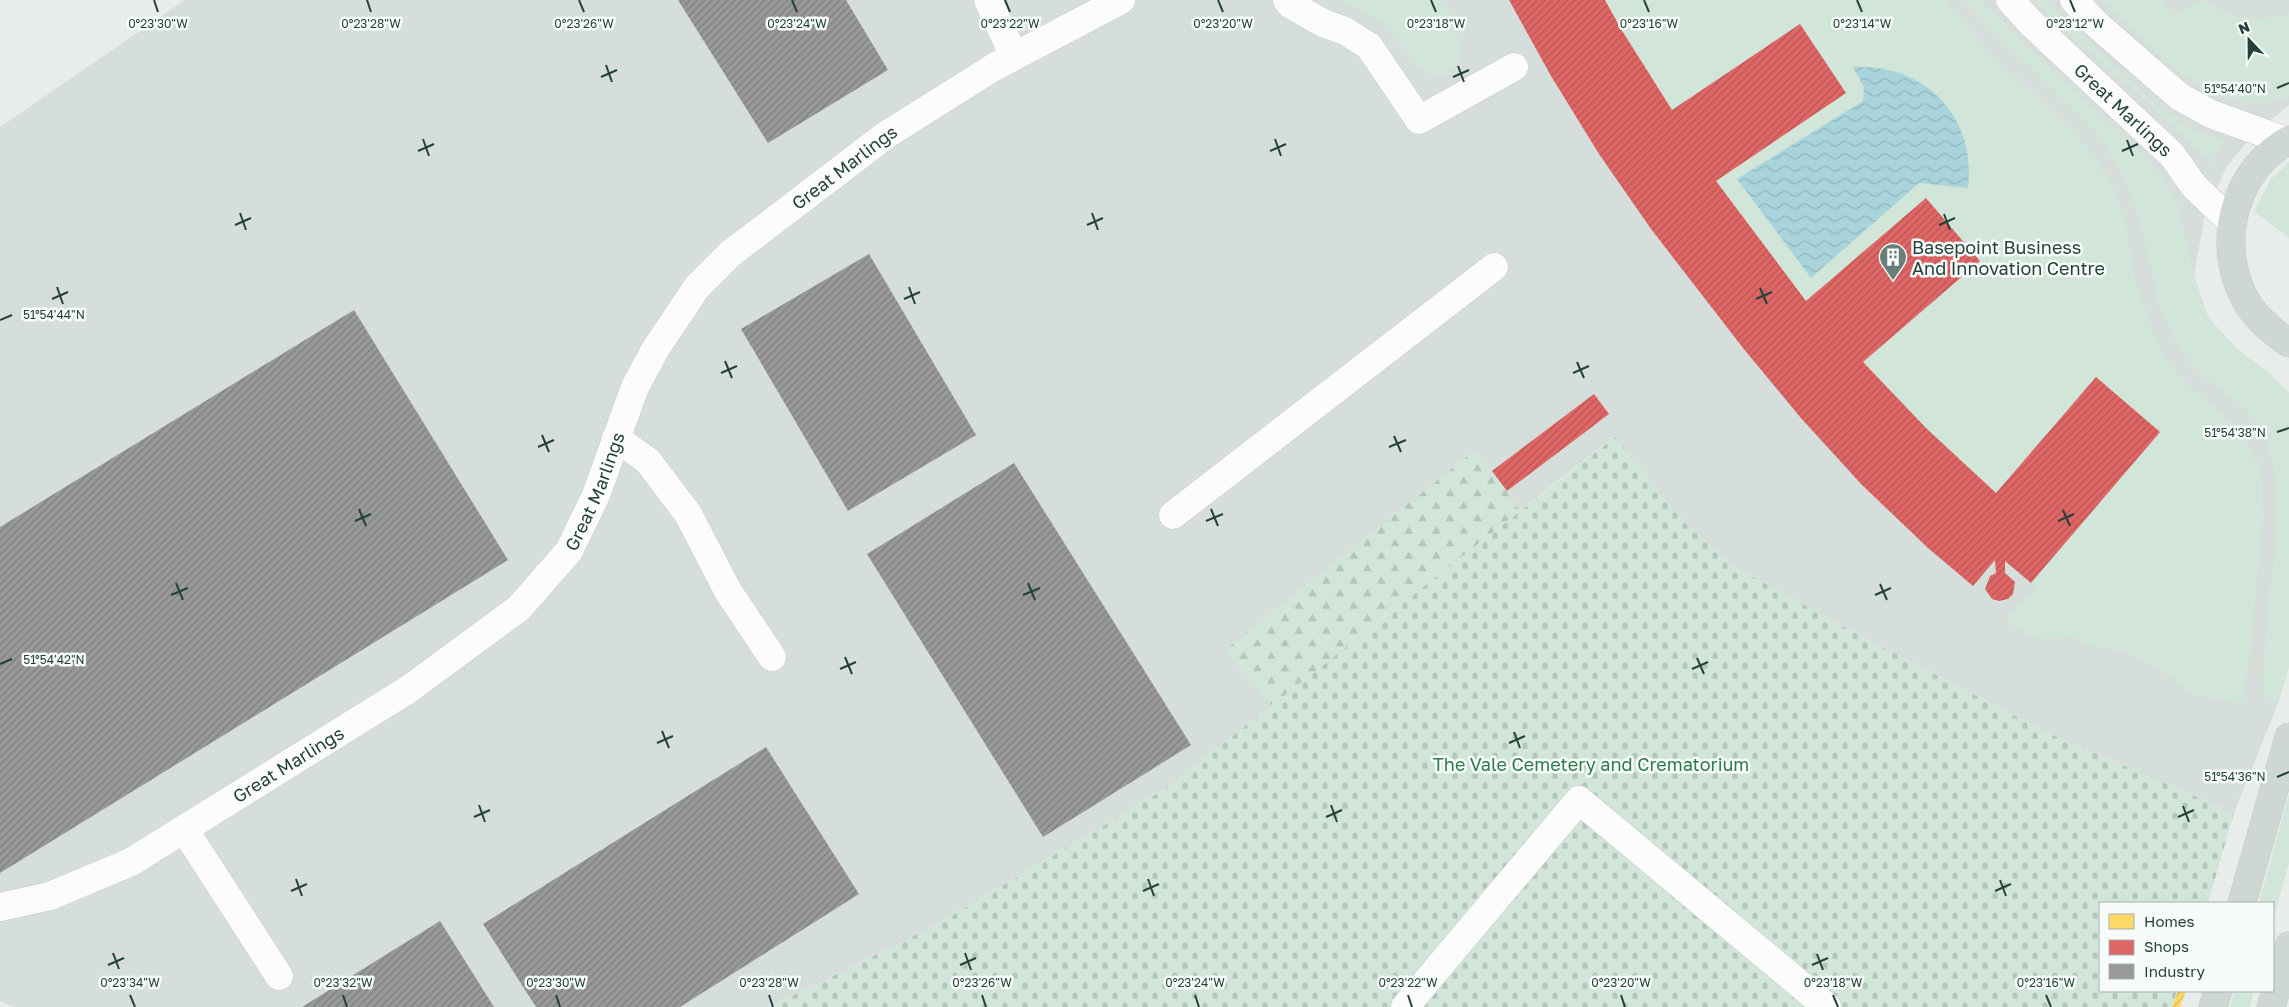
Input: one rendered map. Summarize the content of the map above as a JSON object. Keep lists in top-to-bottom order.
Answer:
{
  "streets": {
    "street": ["Great Marlings"]
  },
  "parks": ["The Vale Cemetery and Crematorium"],
  "places": {
    "building": ["Basepoint Business And Innovation Centre"]
  },
  "legend": ["Homes", "Shops", "Industry"],
  "north": "top",
  "coordinates": [
    "0°23'30\"W",
    "0°23'28\"W",
    "0°23'26\"W",
    "0°23'24\"W",
    "0°23'22\"W",
    "0°23'20\"W",
    "0°23'18\"W",
    "0°23'16\"W",
    "0°23'14\"W",
    "0°23'12\"W",
    "51°54'40\"N",
    "51°54'44\"N",
    "51°54'38\"N",
    "51°54'42\"N",
    "51°54'36\"N",
    "0°23'34\"W",
    "0°23'32\"W"
  ]
}
